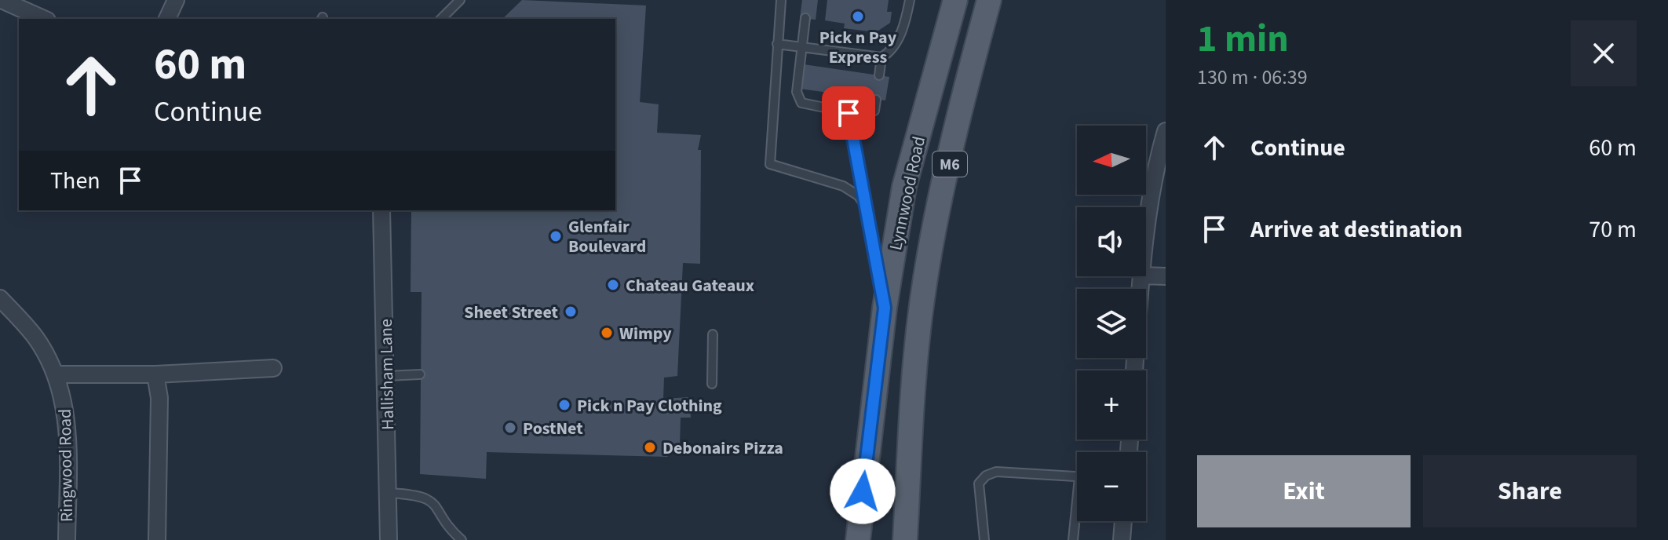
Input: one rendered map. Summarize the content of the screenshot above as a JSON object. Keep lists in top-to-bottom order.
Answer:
{
  "streets": {
    "main road": ["M6", "Lynnwood Road"],
    "street": ["Hallisham Lane", "Ringwood Road"]
  },
  "places": [
    "Pick n Pay Express",
    "Glenfair Boulevard",
    "Chateau Gateaux",
    "Sheet Street",
    "Wimpy",
    "Pick n Pay Clothing",
    "PostNet",
    "Debonairs Pizza"
  ],
  "north": "left",
  "page": {
    "heading": ["1 min", "130 m · 06:39"],
    "turn": ["60 m", "Continue"],
    "list": [
      {
        "name": "Continue",
        "value": "60 m"
      },
      {
        "name": "Arrive at destination",
        "value": "70 m"
      }
    ],
    "map_buttons": ["+", "−"],
    "then": "Then",
    "buttons": ["Exit", "Share"]
  }
}
